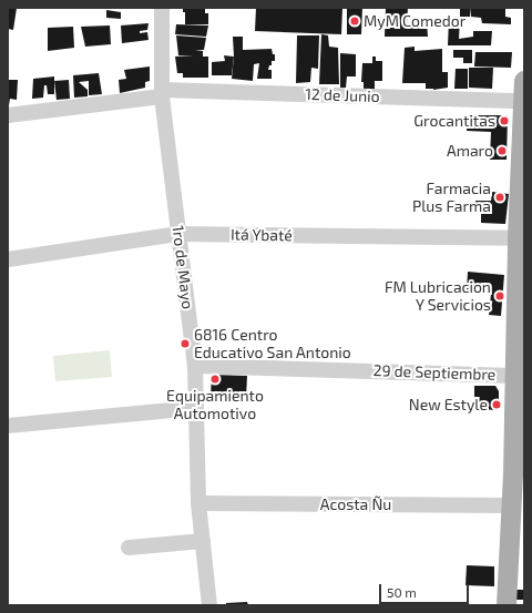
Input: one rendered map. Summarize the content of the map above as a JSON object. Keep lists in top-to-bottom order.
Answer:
{
  "streets": {
    "street": [
      "12 de Junio",
      "Itá Ybaté",
      "1ro de Mayo",
      "29 de Septiembre",
      "Acosta Ñu"
    ]
  },
  "crossings": [
    ["12 de Junio", "1ro de Mayo"],
    ["Itá Ybaté", "1ro de Mayo"],
    ["1ro de Mayo", "29 de Septiembre"],
    ["1ro de Mayo", "Acosta Ñu"]
  ],
  "places": [
    "MyM Comedor",
    "Grocantitas",
    "Amaro",
    "Farmacia Plus Farma",
    "FM Lubricacion Y Servicios",
    "6816 Centro Educativo San Antonio",
    "Equipamiento Automotivo",
    "New Estyle"
  ],
  "scale_bar": "50 m"
}
